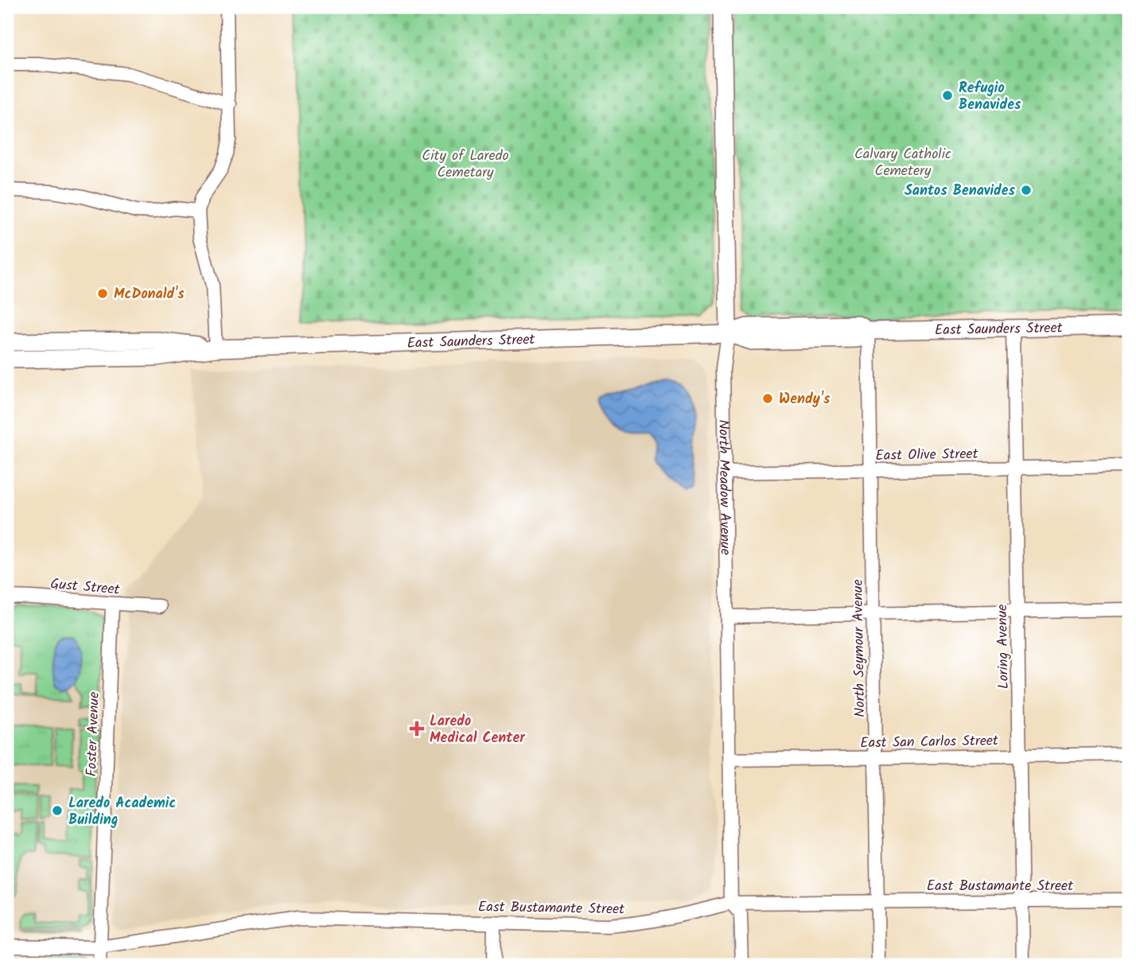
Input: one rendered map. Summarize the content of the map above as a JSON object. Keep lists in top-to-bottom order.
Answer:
{
  "streets": {
    "main road": ["East Saunders Street", "North Meadow Avenue"],
    "street": [
      "East Olive Street",
      "Gust Street",
      "Loring Avenue",
      "North Seymour Avenue",
      "Foster Avenue",
      "East San Carlos Street",
      "East Bustamante Street"
    ]
  },
  "crossings": [
    ["East Saunders Street", "North Meadow Avenue"],
    ["East Saunders Street", "Loring Avenue"],
    ["East Saunders Street", "North Seymour Avenue"],
    ["East Olive Street", "North Meadow Avenue"],
    ["East Olive Street", "Loring Avenue"],
    ["East Olive Street", "North Seymour Avenue"],
    ["North Meadow Avenue", "East San Carlos Street"],
    ["North Meadow Avenue", "East Bustamante Street"],
    ["Gust Street", "Foster Avenue"],
    ["Loring Avenue", "East San Carlos Street"],
    ["Loring Avenue", "East Bustamante Street"],
    ["North Seymour Avenue", "East San Carlos Street"],
    ["North Seymour Avenue", "East Bustamante Street"],
    ["Foster Avenue", "East Bustamante Street"]
  ],
  "parks": ["Calvary Catholic Cemetery", "City of Laredo Cemetary"],
  "places": {
    "other": [
      "Refugio Benavides",
      "Santos Benavides",
      "McDonald's",
      "Wendy's",
      "Laredo Academic Building"
    ],
    "health": ["Laredo Medical Center"]
  }
}
